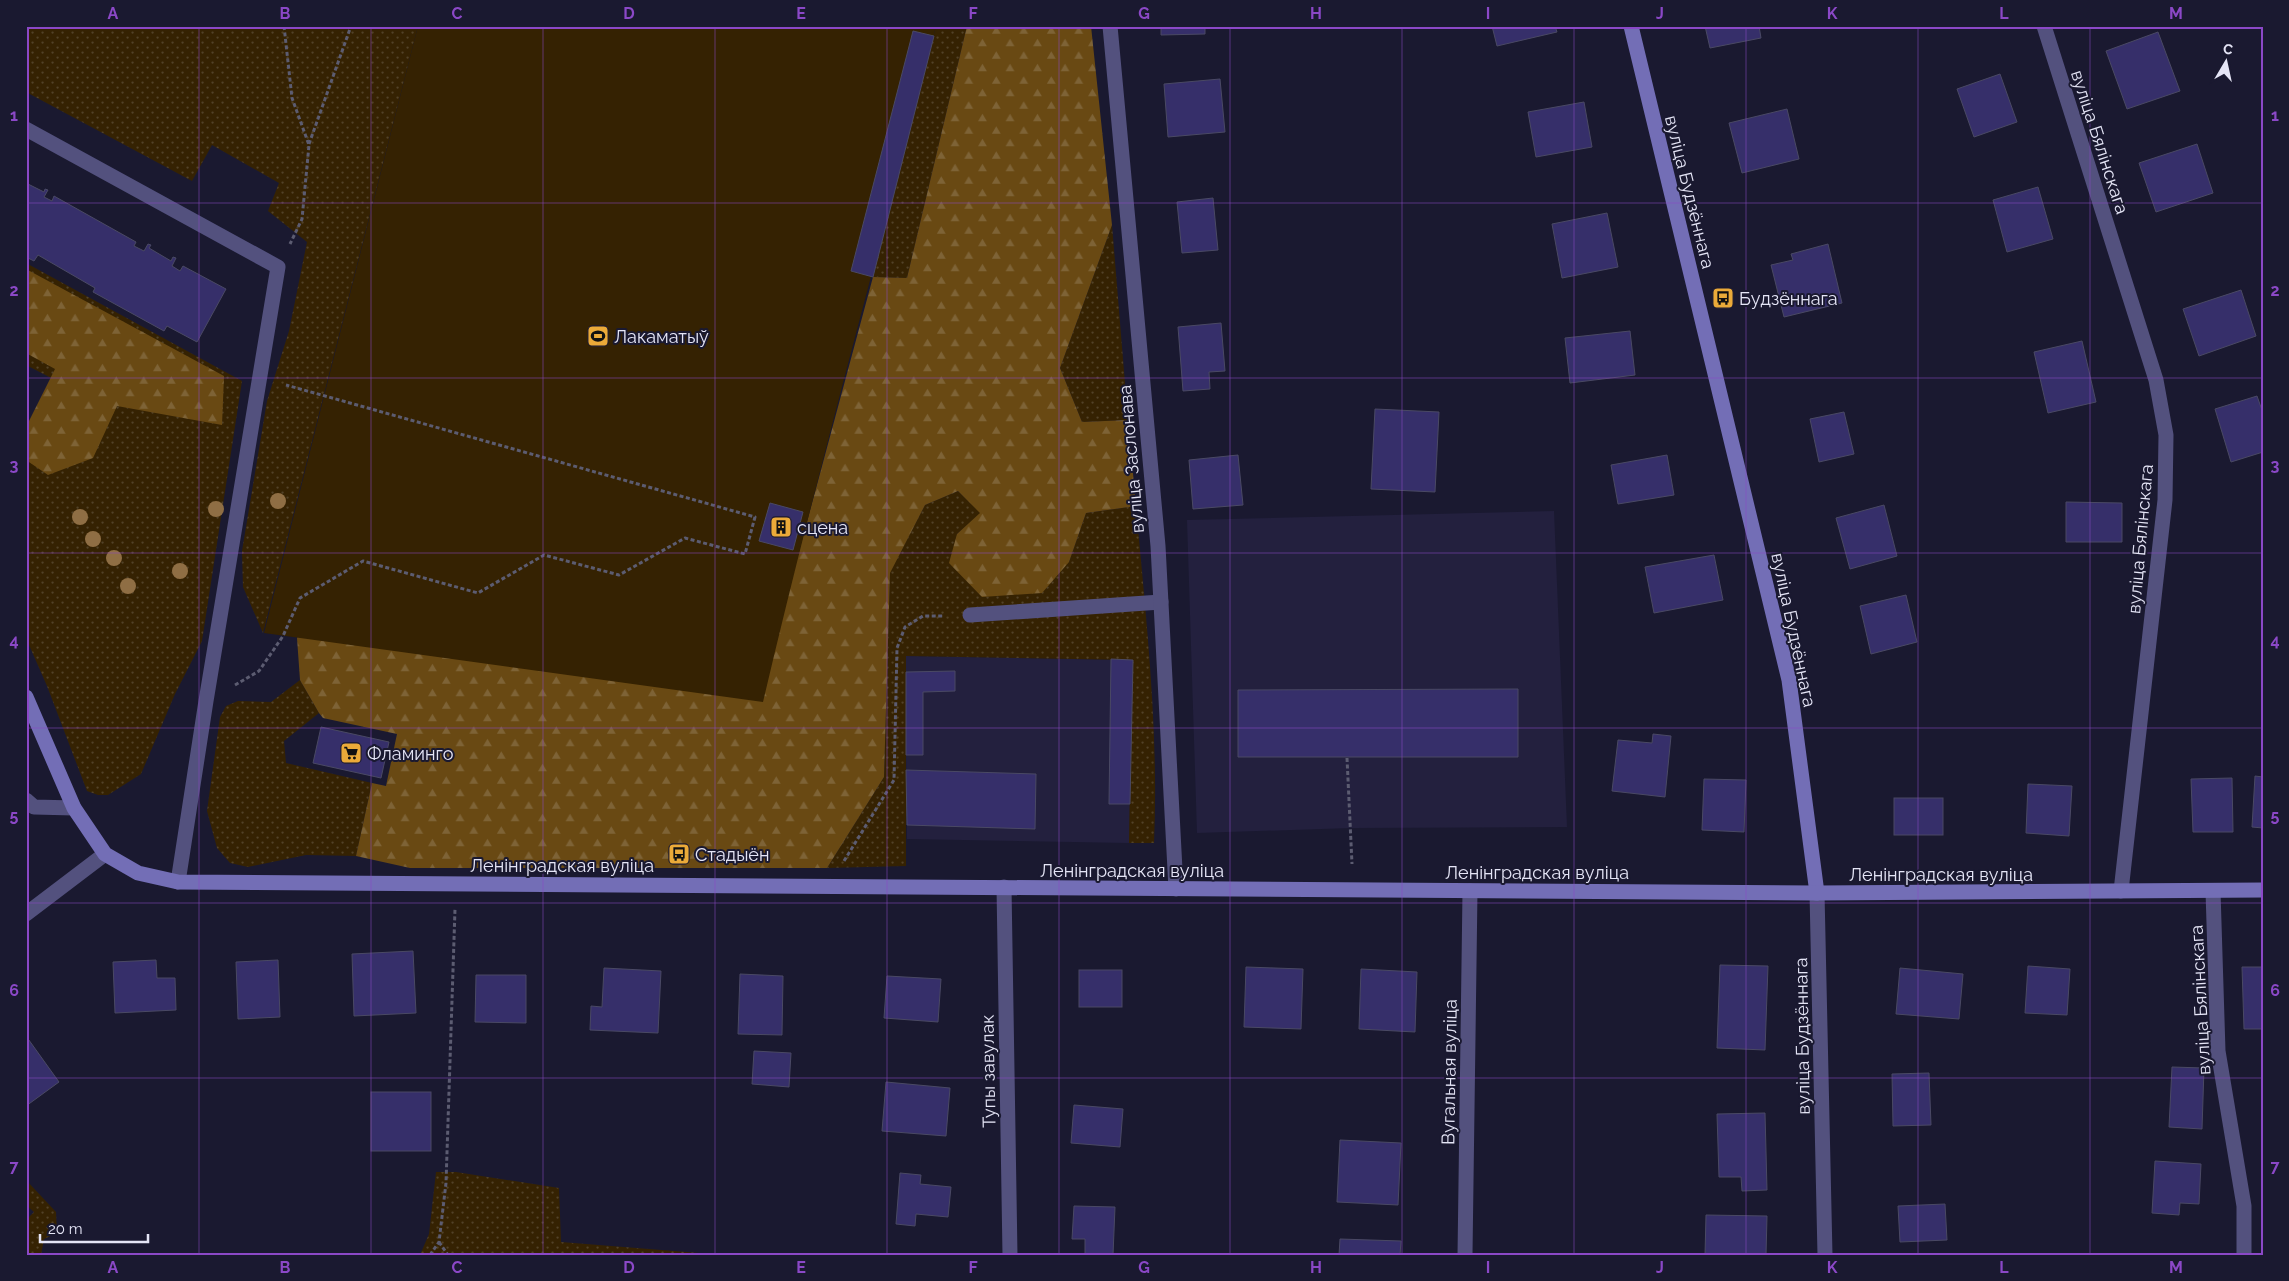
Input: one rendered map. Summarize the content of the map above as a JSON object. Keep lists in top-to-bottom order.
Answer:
{
  "streets": {
    "street": [
      "вуліца Бялінскага",
      "вуліца Будзённага",
      "вуліца Заслонава",
      "Ленінградская вуліца",
      "Тупы завулак",
      "Вугальная вуліца"
    ]
  },
  "crossings": [
    ["вуліца Бялінскага", "Ленінградская вуліца"],
    ["вуліца Будзённага", "Ленінградская вуліца"],
    ["вуліца Заслонава", "Ленінградская вуліца"],
    ["Ленінградская вуліца", "Тупы завулак"],
    ["Ленінградская вуліца", "Вугальная вуліца"]
  ],
  "places": {
    "bus stop": ["Будзённага", "Стадыён"],
    "sports": ["Лакаматыў"],
    "building": ["сцена"],
    "supermarket": ["Фламинго"]
  },
  "scale_bar": "20 m",
  "north": "top",
  "grid": {
    "columns": [
      "A",
      "B",
      "C",
      "D",
      "E",
      "F",
      "G",
      "H",
      "I",
      "J",
      "K",
      "L",
      "M"
    ],
    "rows": [
      "1",
      "2",
      "3",
      "4",
      "5",
      "6",
      "7"
    ]
  }
}
